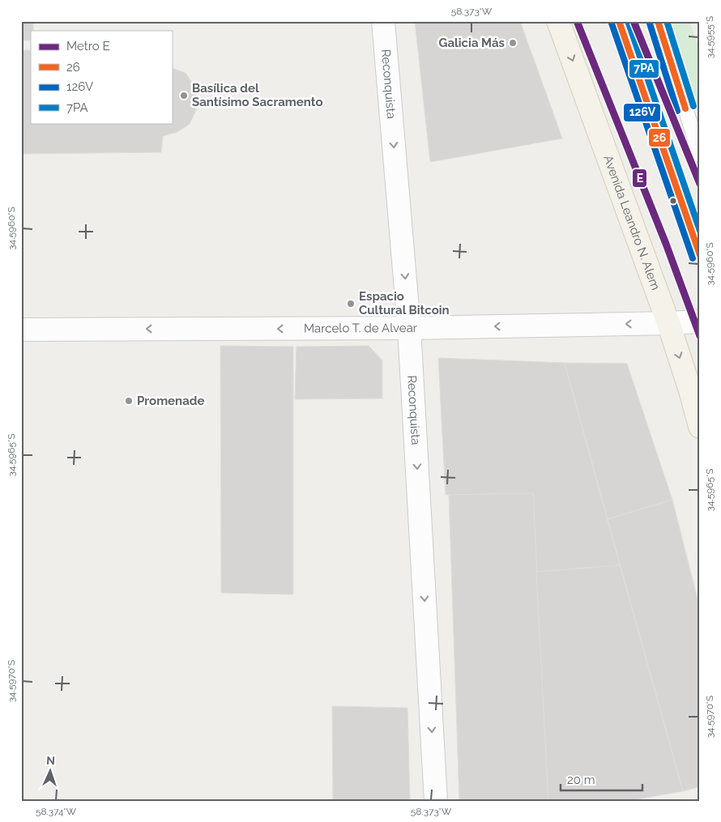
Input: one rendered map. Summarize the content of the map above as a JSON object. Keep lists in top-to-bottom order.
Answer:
{
  "streets": {
    "main road": ["Avenida Leandro N. Alem"],
    "street": ["Reconquista", "Marcelo T. de Alvear"]
  },
  "crossings": [
    ["Reconquista", "Marcelo T. de Alvear"],
    ["Avenida Leandro N. Alem", "Marcelo T. de Alvear"]
  ],
  "one_way": ["Reconquista", "Avenida Leandro N. Alem", "Marcelo T. de Alvear"],
  "places": [
    "Galicia Más",
    "Basílica del Santísimo Sacramento",
    "Espacio Cultural Bitcoin",
    "Promenade"
  ],
  "lines": [
    "metro line E",
    "transit line 26",
    "transit line 7PA",
    "transit line 126V"
  ],
  "legend": [
    "Metro E",
    "26",
    "126V",
    "7PA"
  ],
  "scale_bar": "20 m",
  "north": "top",
  "coordinates": [
    "58.373°W",
    "34.5955°S",
    "34.5960°S",
    "34.5965°S",
    "34.5970°S",
    "58.374°W"
  ]
}
